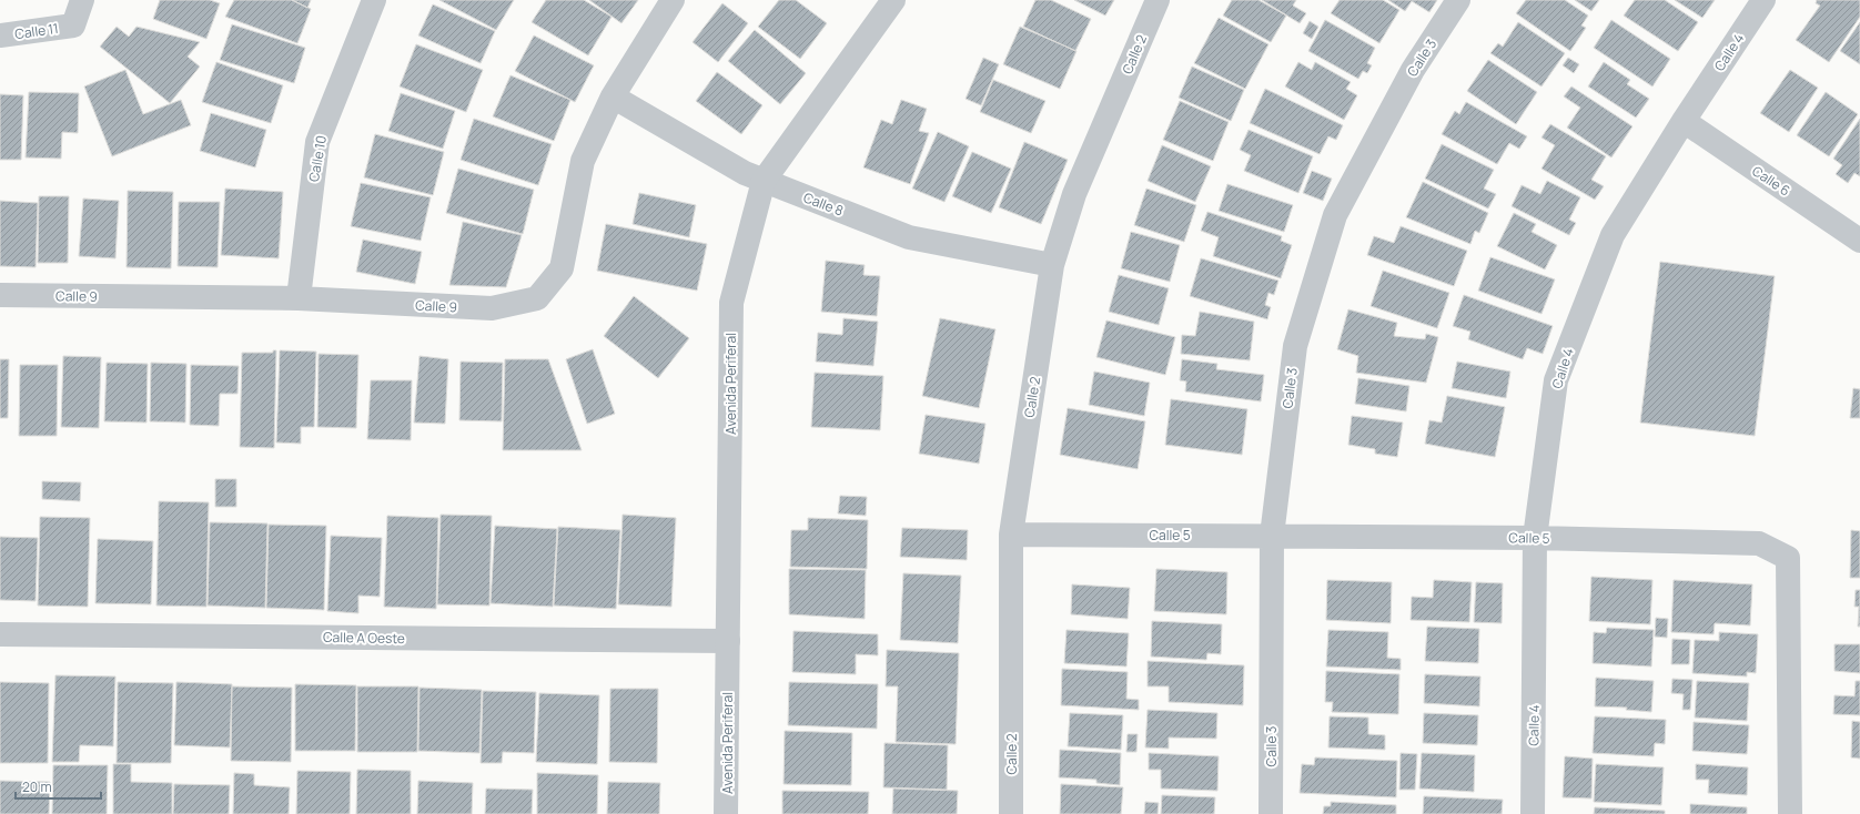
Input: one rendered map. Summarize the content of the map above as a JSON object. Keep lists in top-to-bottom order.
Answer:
{
  "streets": {
    "street": [
      "Calle 11",
      "Calle 4",
      "Calle 2",
      "Calle 3",
      "Calle 10",
      "Calle 6",
      "Calle 8",
      "Calle 9",
      "Avenida Periferal",
      "Calle 5",
      "Calle A Oeste"
    ]
  },
  "crossings": [
    ["Calle 4", "Calle 6"],
    ["Calle 4", "Calle 5"],
    ["Calle 2", "Calle 8"],
    ["Calle 2", "Calle 5"],
    ["Calle 3", "Calle 5"],
    ["Calle 10", "Calle 9"],
    ["Calle 8", "Calle 9"],
    ["Calle 8", "Avenida Periferal"],
    ["Avenida Periferal", "Calle A Oeste"]
  ],
  "scale_bar": "20 m"
}
